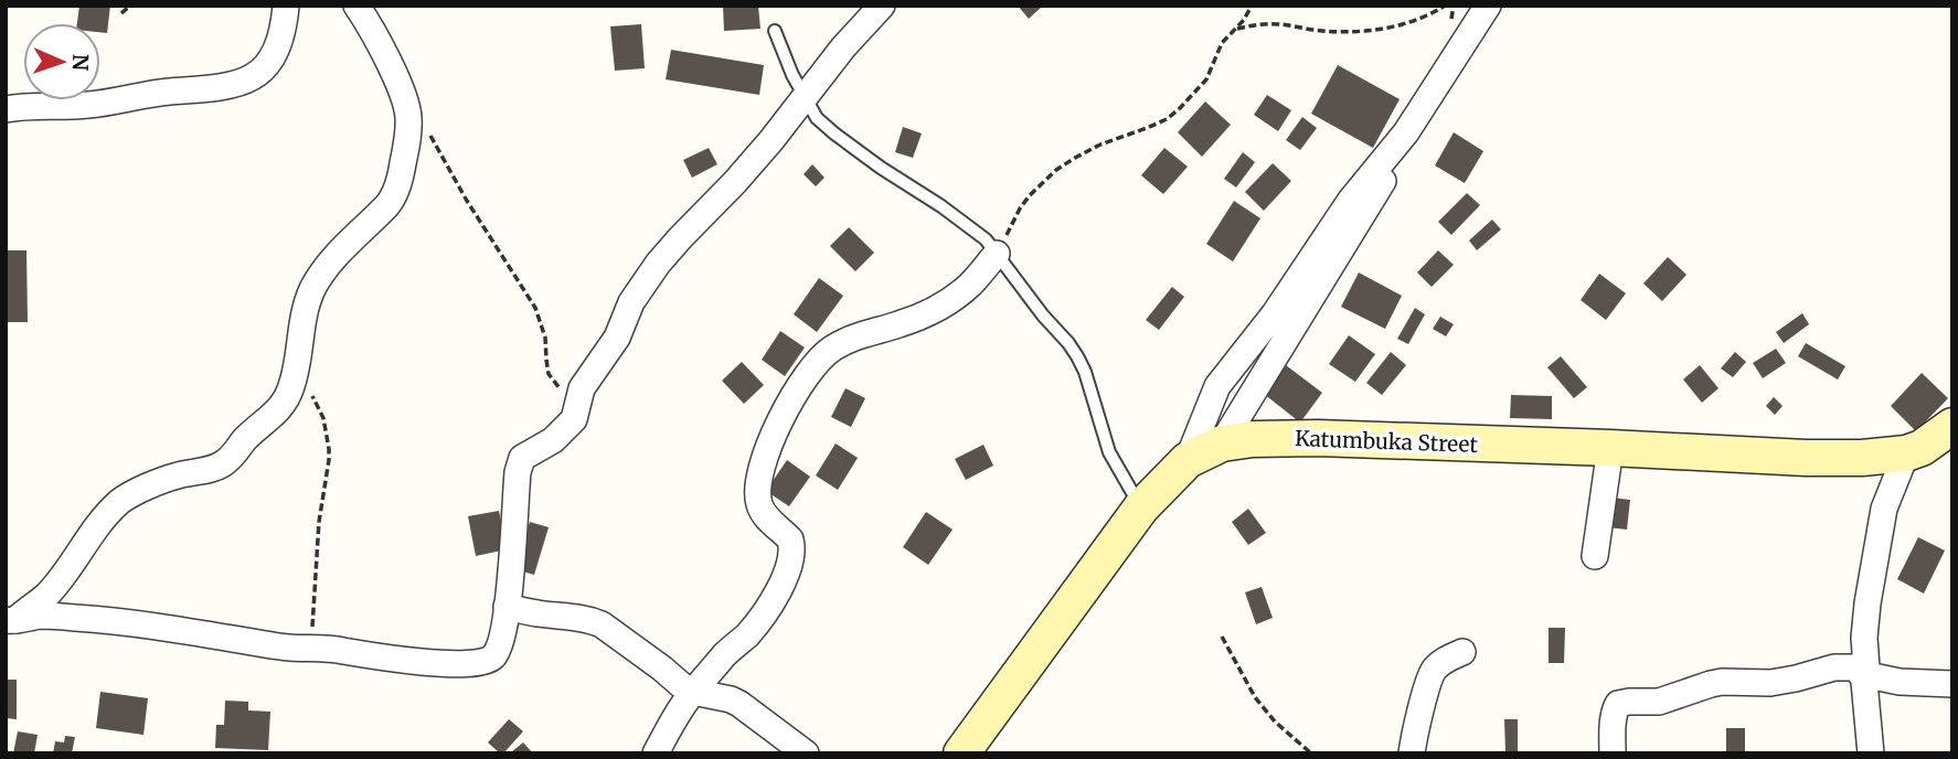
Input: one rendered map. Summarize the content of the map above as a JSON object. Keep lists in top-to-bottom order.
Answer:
{
  "streets": {
    "main road": ["Katumbuka Street"]
  },
  "north": "right"
}
